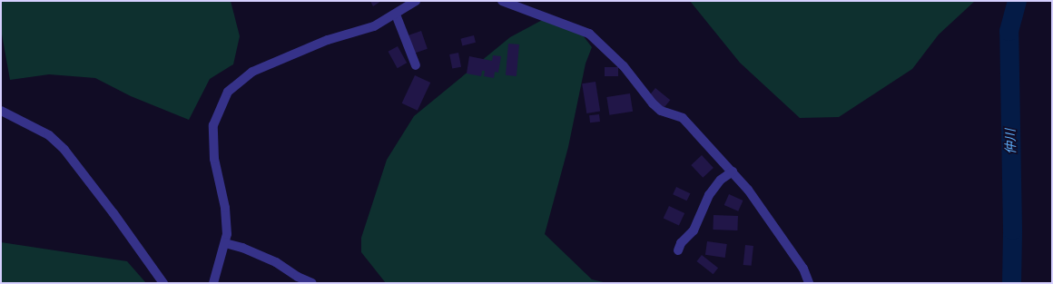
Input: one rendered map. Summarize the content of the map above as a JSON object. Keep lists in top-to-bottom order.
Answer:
{
  "water": ["仲川"]
}
